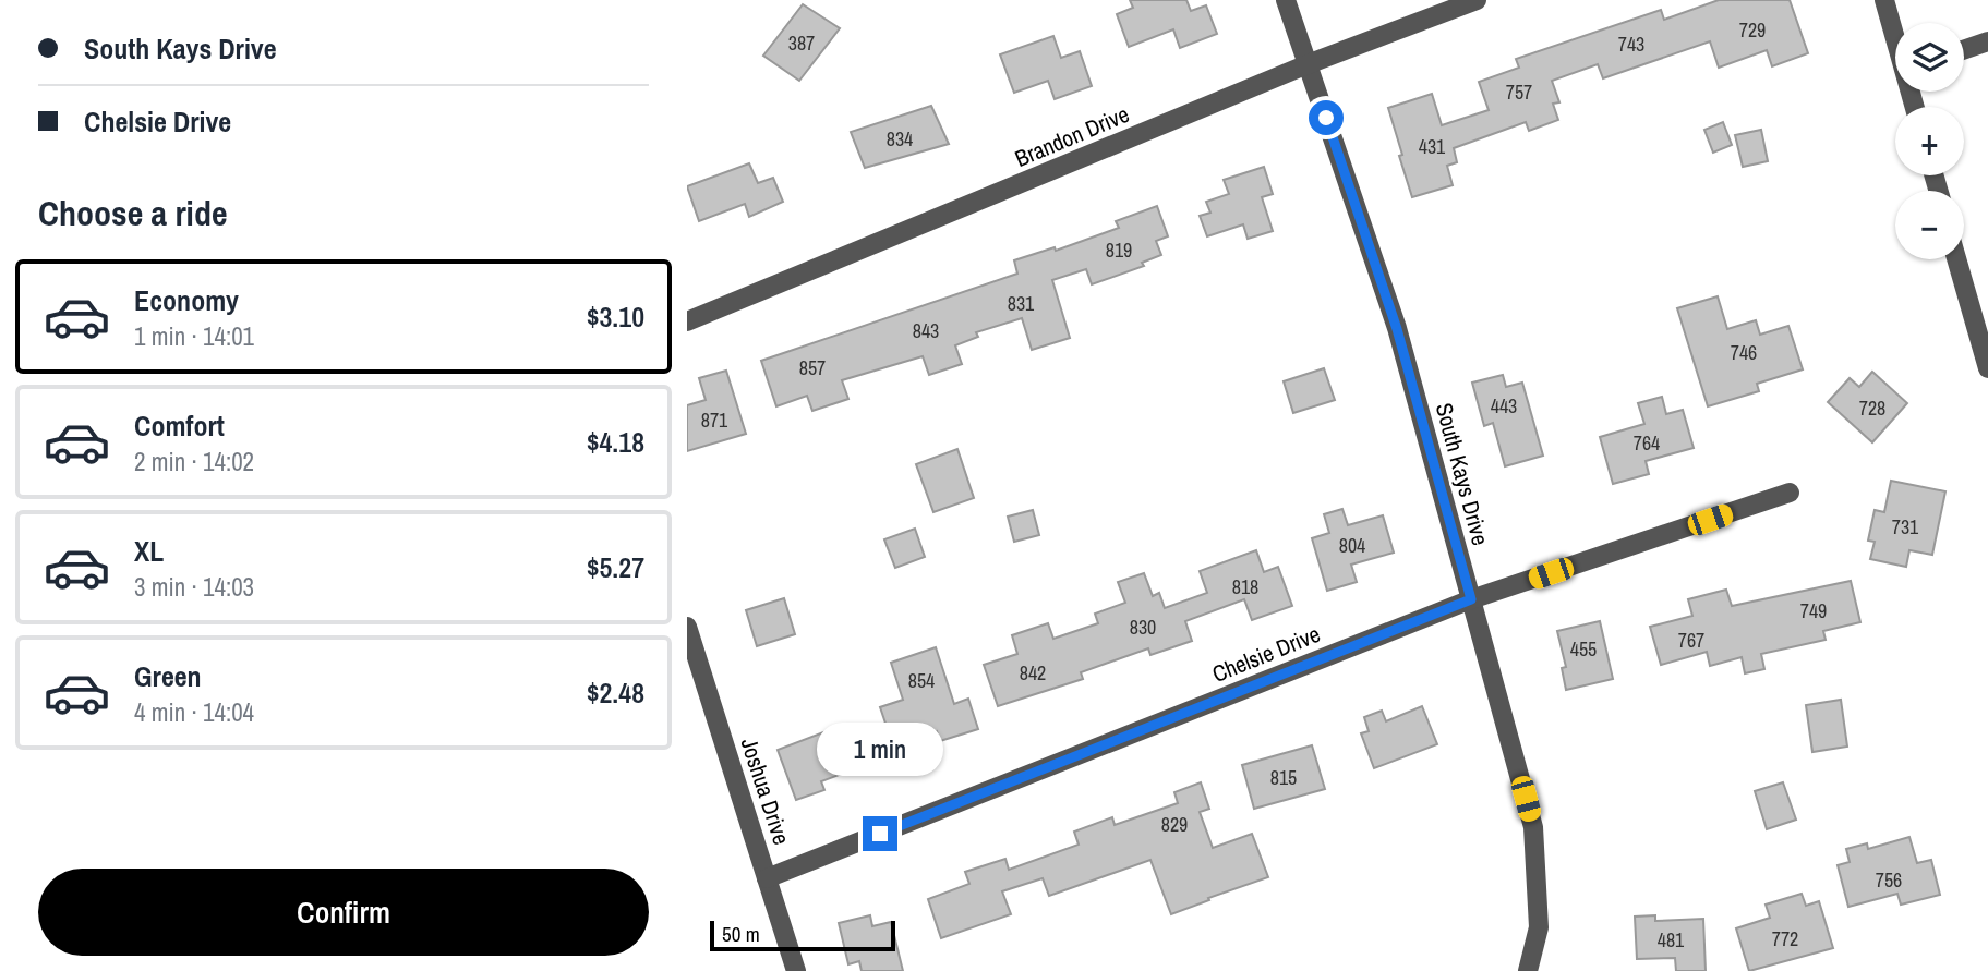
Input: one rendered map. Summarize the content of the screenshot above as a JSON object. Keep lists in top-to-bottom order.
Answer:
{
  "streets": {
    "street": [
      "Brandon Drive",
      "South Kays Drive",
      "Chelsie Drive",
      "Joshua Drive"
    ]
  },
  "crossings": [
    ["Brandon Drive", "South Kays Drive"],
    ["South Kays Drive", "Chelsie Drive"],
    ["Chelsie Drive", "Joshua Drive"]
  ],
  "house_numbers": [
    "729",
    "387",
    "743",
    "757",
    "834",
    "431",
    "819",
    "831",
    "843",
    "746",
    "857",
    "443",
    "728",
    "871",
    "764",
    "731",
    "804",
    "818",
    "749",
    "830",
    "767",
    "455",
    "842",
    "854",
    "815",
    "829",
    "756",
    "772",
    "481"
  ],
  "scale_bar": "50 m",
  "page": {
    "banner": ["South Kays Drive", "Chelsie Drive"],
    "map_buttons": ["+", "−"],
    "heading": "Choose a ride",
    "list": [
      {
        "name": "Economy",
        "note": "1 min · 14:01",
        "value": "$3.10"
      },
      {
        "name": "Comfort",
        "note": "2 min · 14:02",
        "value": "$4.18"
      },
      {
        "name": "XL",
        "note": "3 min · 14:03",
        "value": "$5.27"
      },
      {
        "name": "Green",
        "note": "4 min · 14:04",
        "value": "$2.48"
      }
    ],
    "bubble": "1 min",
    "buttons": "Confirm",
    "scale": "50 m"
  }
}
